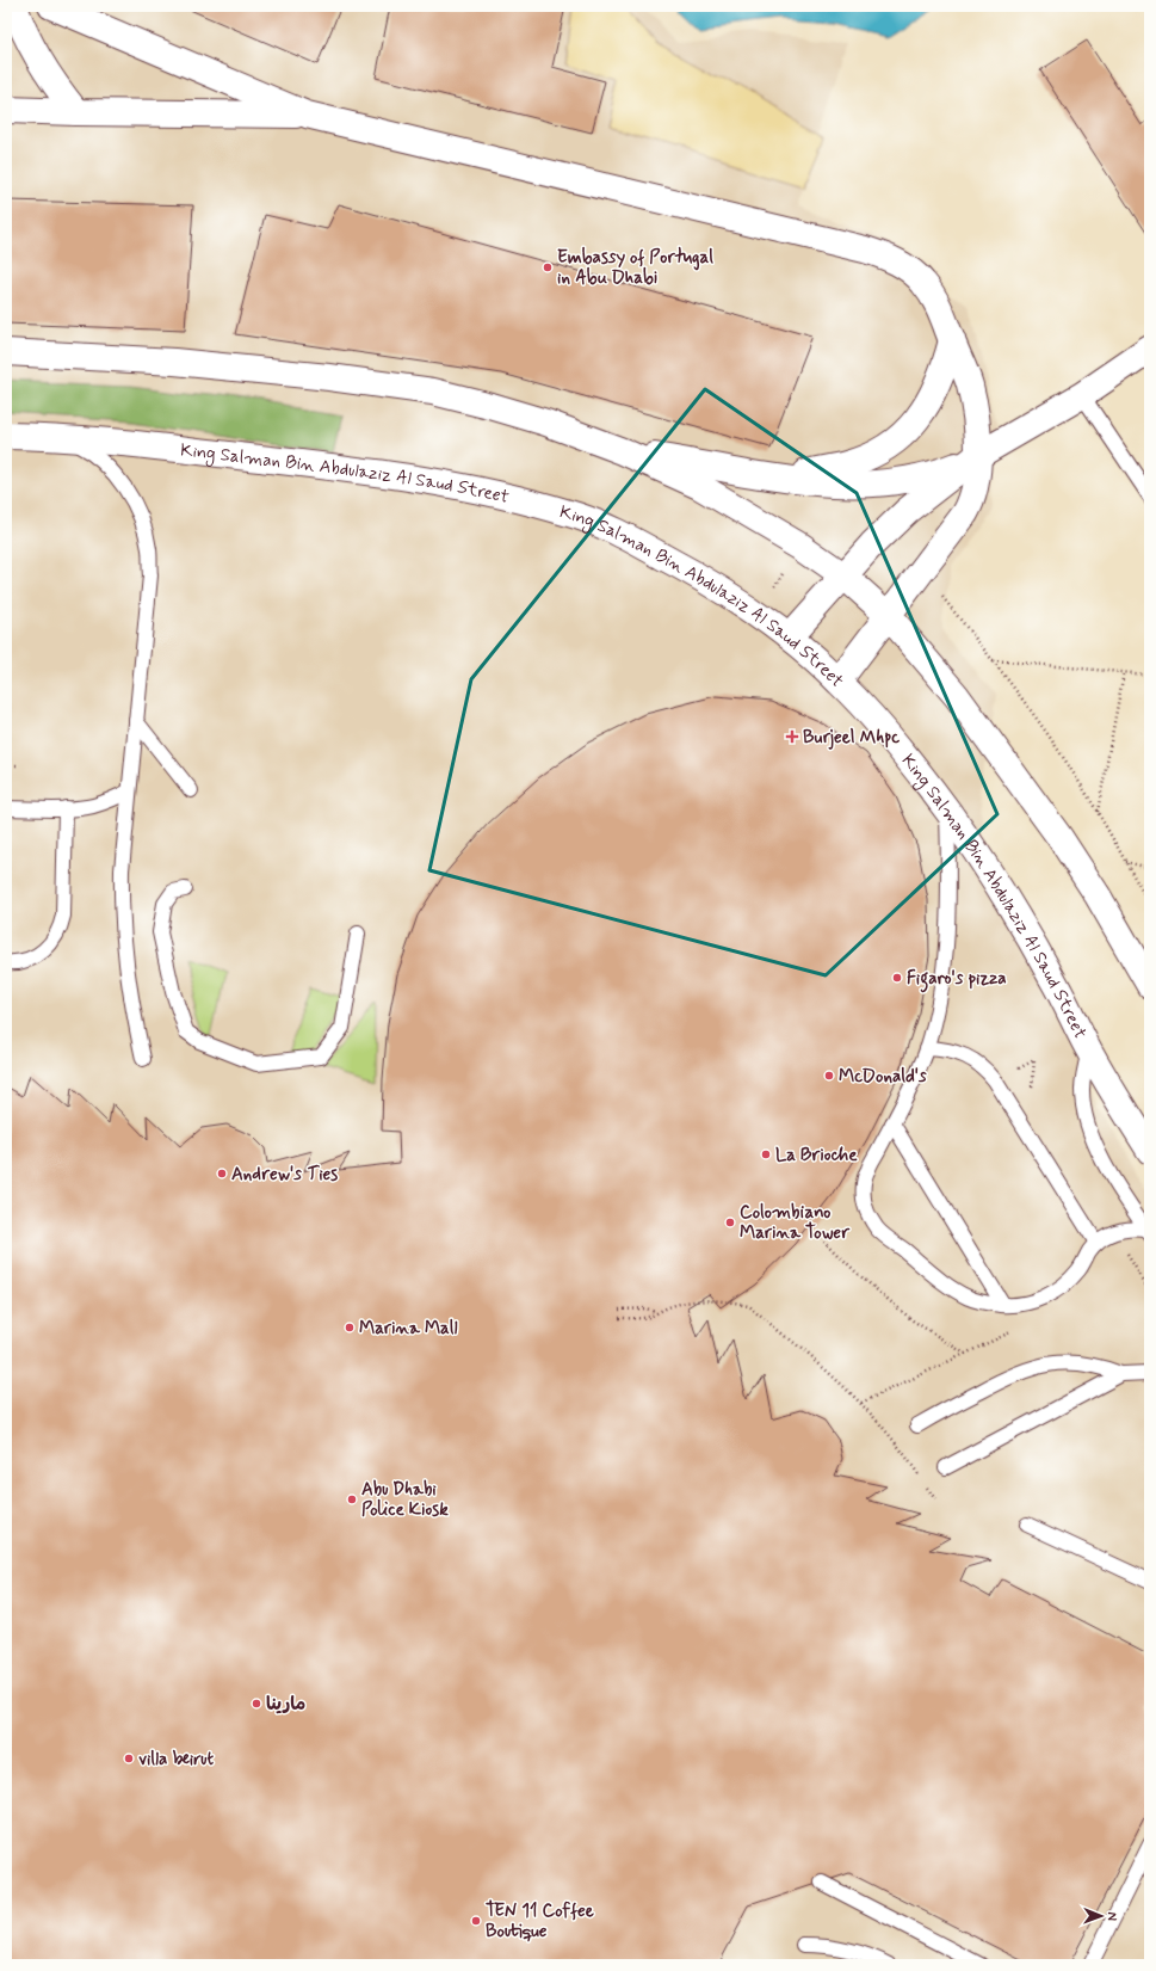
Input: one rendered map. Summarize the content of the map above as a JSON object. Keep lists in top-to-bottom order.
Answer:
{
  "streets": {
    "street": ["King Salman Bin Abdulaziz Al Saud Street"]
  },
  "places": {
    "other": [
      "Embassy of Portugal in Abu Dhabi",
      "Figaro's pizza",
      "McDonald's",
      "La Brioche",
      "Andrew's Ties",
      "Colombiano Marina Tower",
      "Marina Mall",
      "Abu Dhabi Police Kiosk",
      "مارينا",
      "villa beirut",
      "TEN 11 Coffee Boutique"
    ],
    "health": ["Burjeel Mhpc"]
  },
  "north": "right"
}
